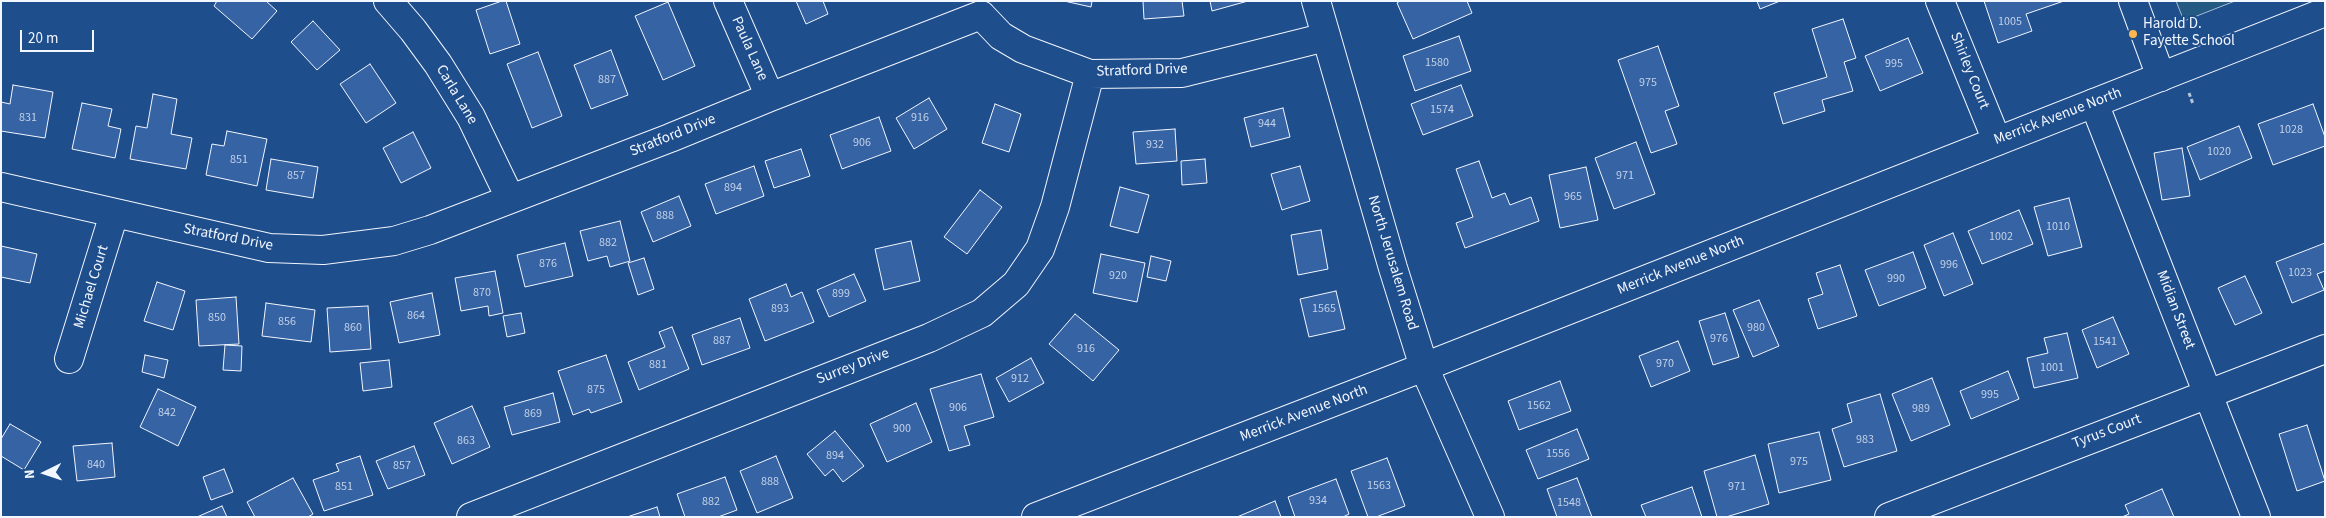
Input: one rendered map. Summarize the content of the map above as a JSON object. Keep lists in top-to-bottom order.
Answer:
{
  "streets": {
    "street": [
      "Paula Lane",
      "Stratford Drive",
      "Shirley Court",
      "Carla Lane",
      "Merrick Avenue North",
      "North Jerusalem Road",
      "Michael Court",
      "Midian Street",
      "Surrey Drive",
      "Tyrus Court"
    ]
  },
  "crossings": [
    ["Paula Lane", "Stratford Drive"],
    ["Stratford Drive", "Carla Lane"],
    ["Stratford Drive", "North Jerusalem Road"],
    ["Stratford Drive", "Michael Court"],
    ["Stratford Drive", "Surrey Drive"],
    ["Shirley Court", "Merrick Avenue North"],
    ["Merrick Avenue North", "North Jerusalem Road"],
    ["Merrick Avenue North", "Midian Street"],
    ["Midian Street", "Tyrus Court"]
  ],
  "places": ["Harold D. Fayette School"],
  "house_numbers": [
    "1005",
    "1580",
    "995",
    "887",
    "975",
    "1574",
    "831",
    "916",
    "944",
    "1028",
    "906",
    "932",
    "1020",
    "851",
    "857",
    "971",
    "894",
    "965",
    "888",
    "1010",
    "1002",
    "882",
    "876",
    "996",
    "1023",
    "920",
    "990",
    "870",
    "899",
    "893",
    "1565",
    "864",
    "850",
    "856",
    "860",
    "980",
    "976",
    "887",
    "1541",
    "916",
    "970",
    "881",
    "1001",
    "912",
    "875",
    "995",
    "1562",
    "906",
    "989",
    "842",
    "869",
    "900",
    "983",
    "863",
    "1556",
    "894",
    "975",
    "840",
    "857",
    "888",
    "1563",
    "851",
    "971",
    "934",
    "882",
    "1548"
  ],
  "scale_bar": "20 m",
  "north": "left"
}
